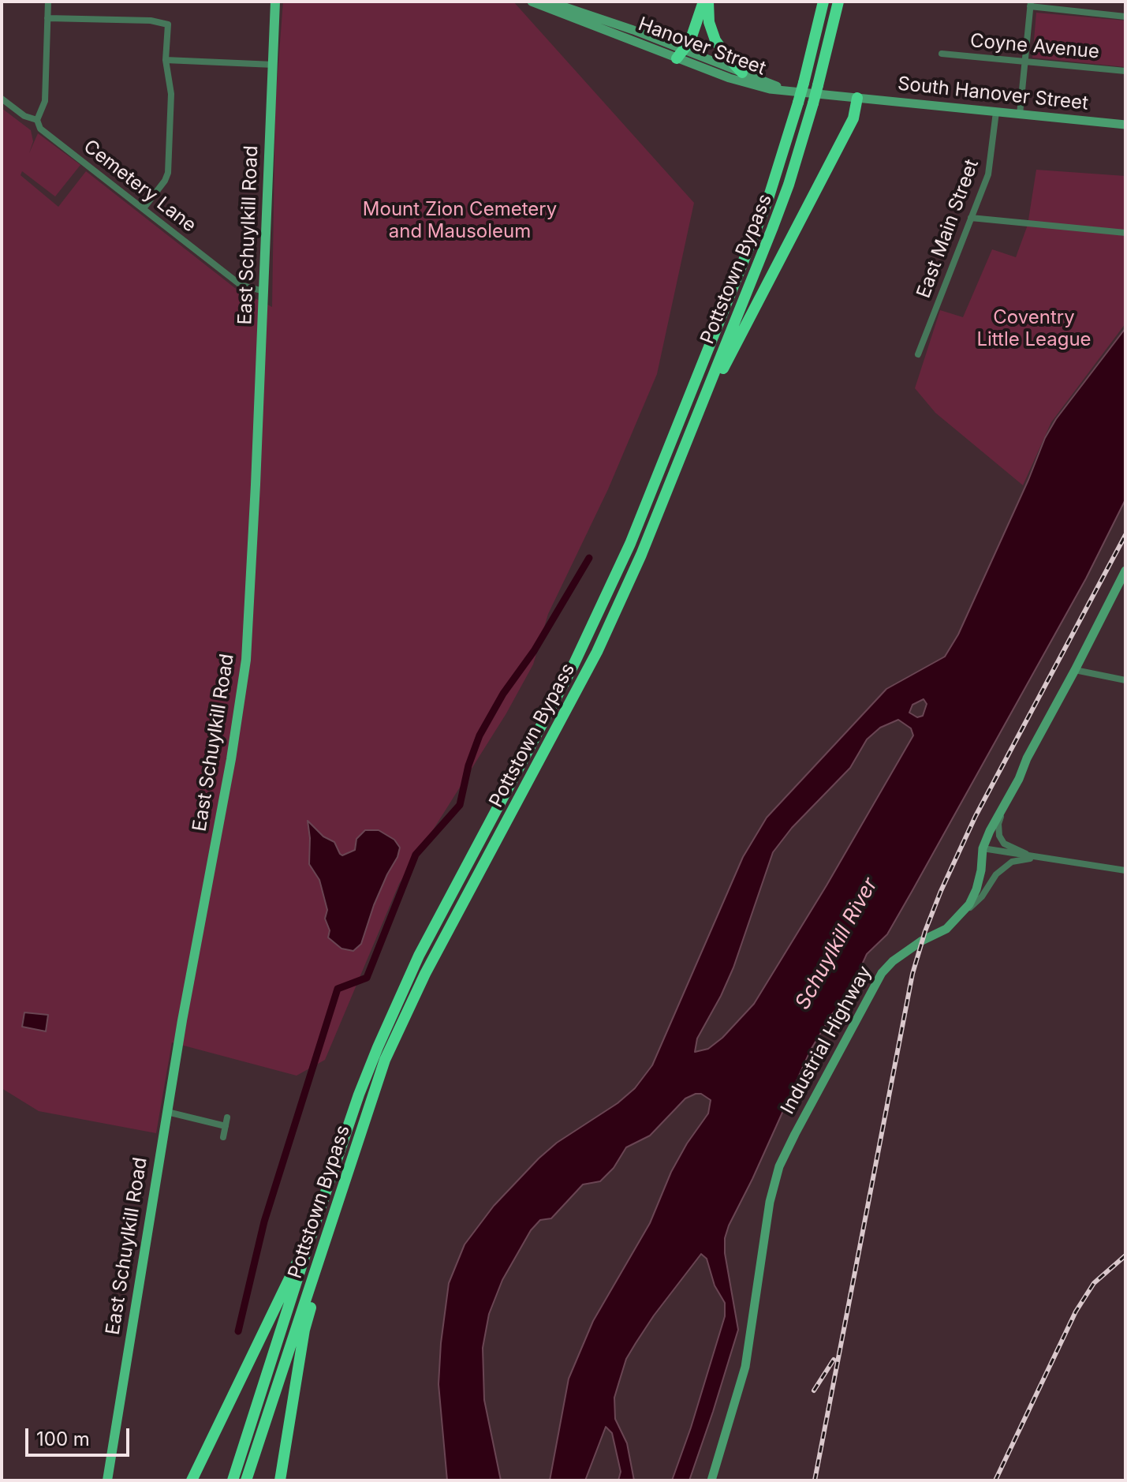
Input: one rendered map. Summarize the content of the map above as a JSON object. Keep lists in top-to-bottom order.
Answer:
{
  "streets": {
    "highway": ["Pottstown Bypass"],
    "main road": ["East Schuylkill Road"],
    "street": [
      "Hanover Street",
      "Coyne Avenue",
      "South Hanover Street",
      "Cemetery Lane",
      "East Main Street",
      "Industrial Highway"
    ]
  },
  "crossings": [
    ["Hanover Street", "South Hanover Street"],
    ["South Hanover Street", "East Main Street"],
    ["Cemetery Lane", "East Schuylkill Road"]
  ],
  "water": ["Schuylkill River"],
  "parks": ["Mount Zion Cemetery and Mausoleum", "Coventry Little League"],
  "scale_bar": "100 m"
}
